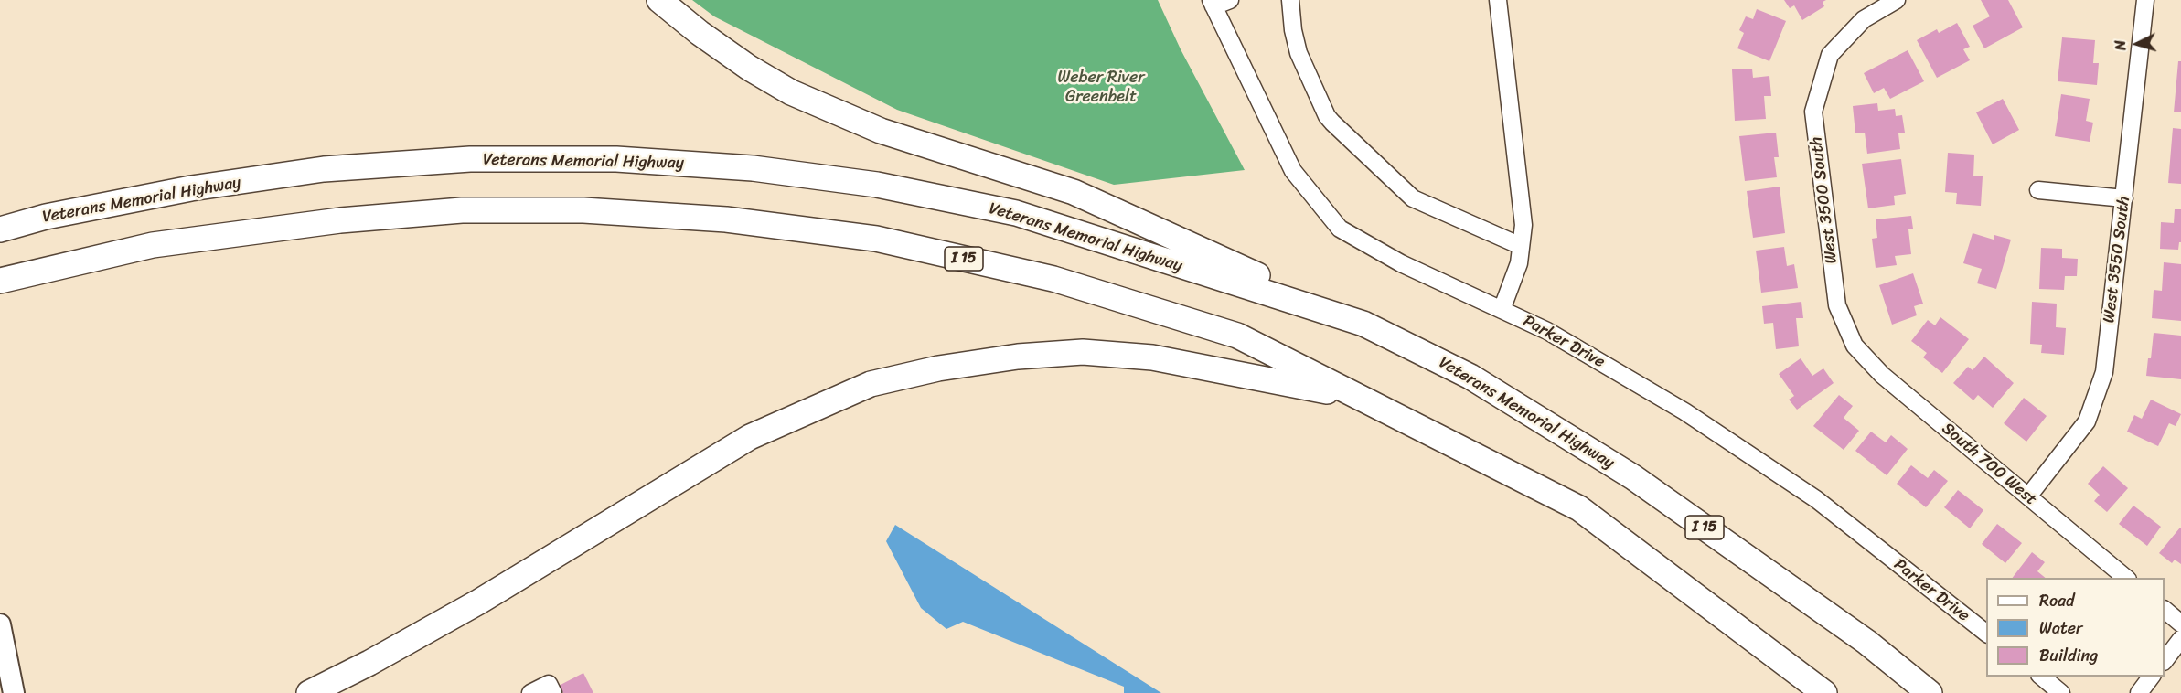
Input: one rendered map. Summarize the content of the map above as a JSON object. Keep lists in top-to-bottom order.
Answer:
{
  "streets": {
    "highway": ["Veterans Memorial Highway", "I 15"],
    "street": [
      "West 3500 South",
      "West 3550 South",
      "Parker Drive",
      "South 700 West"
    ]
  },
  "crossings": [
    ["West 3500 South", "South 700 West"],
    ["West 3550 South", "South 700 West"]
  ],
  "parks": ["Weber River Greenbelt"],
  "legend": ["Road", "Water", "Building"],
  "north": "left"
}
